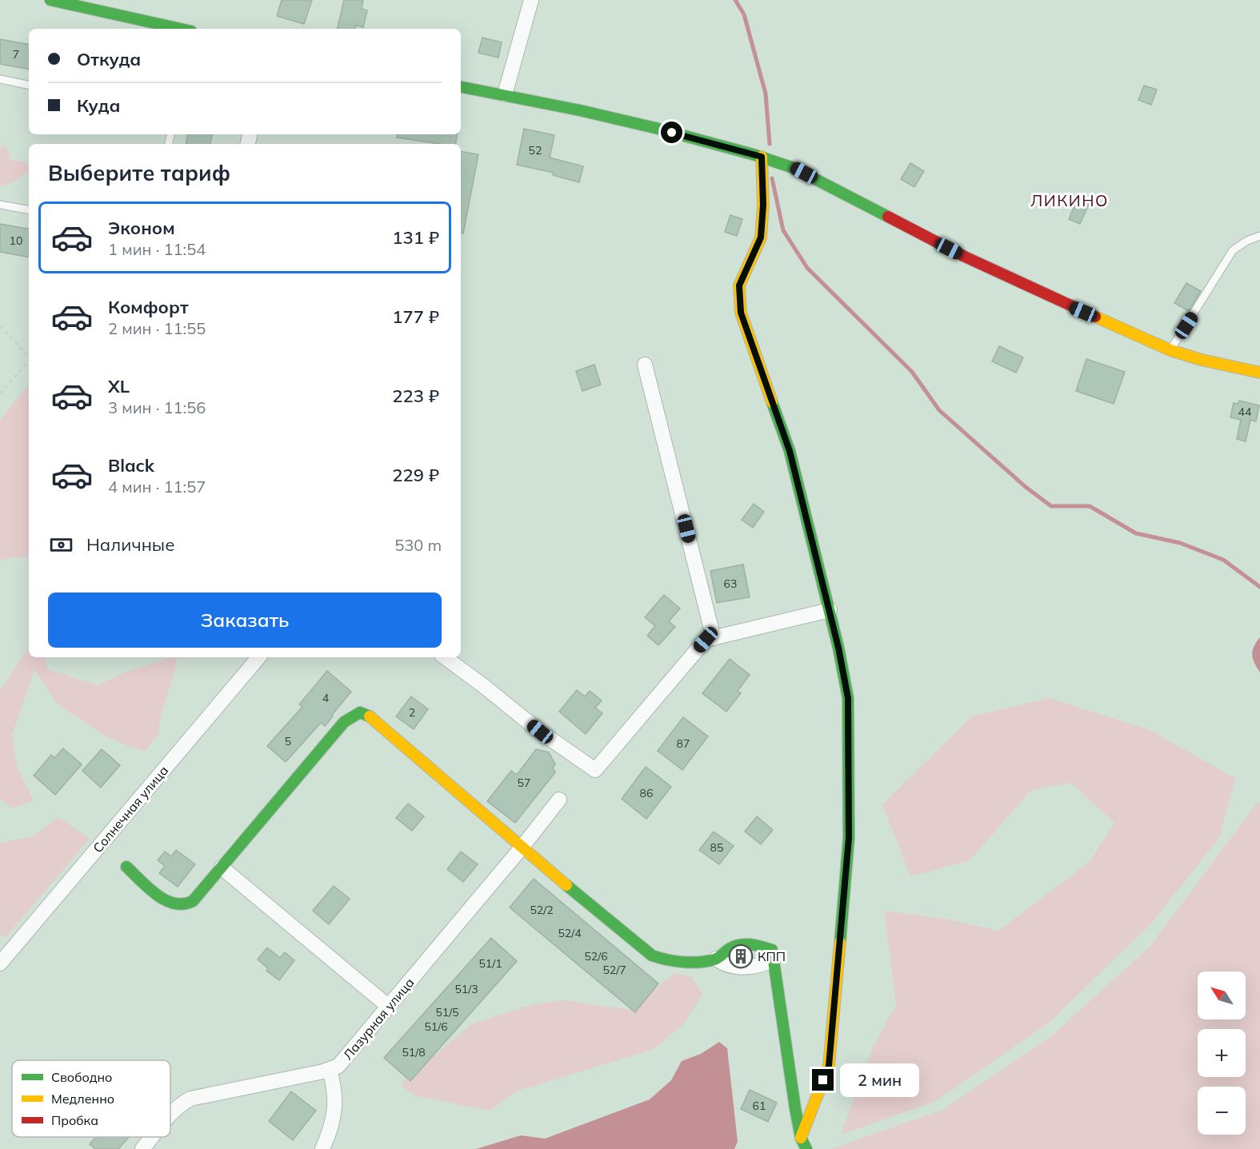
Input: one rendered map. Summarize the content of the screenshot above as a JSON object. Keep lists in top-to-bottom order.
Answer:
{
  "streets": {
    "street": ["Солнечная улица", "Лазурная улица"]
  },
  "districts": ["ЛИКИНО"],
  "places": {
    "building": ["КПП"]
  },
  "house_numbers": [
    "7",
    "52",
    "10",
    "44",
    "63",
    "4",
    "2",
    "5",
    "87",
    "57",
    "86",
    "85",
    "52/2",
    "52/4",
    "52/6",
    "51/1",
    "52/7",
    "51/3",
    "51/5",
    "51/6",
    "51/8",
    "61"
  ],
  "legend": ["Свободно", "Медленно", "Пробка"],
  "north": "top left",
  "page": {
    "banner": ["Откуда", "Куда"],
    "heading": "Выберите тариф",
    "list": [
      {
        "name": "Эконом",
        "note": "1 мин · 11:54",
        "value": "131 ₽"
      },
      {
        "name": "Комфорт",
        "note": "2 мин · 11:55",
        "value": "177 ₽"
      },
      {
        "name": "XL",
        "note": "3 мин · 11:56",
        "value": "223 ₽"
      },
      {
        "name": "Black",
        "note": "4 мин · 11:57",
        "value": "229 ₽"
      }
    ],
    "pay": ["Наличные", "530 m"],
    "buttons": "Заказать",
    "map_buttons": ["+", "−"],
    "bubble": "2 мин"
  }
}
